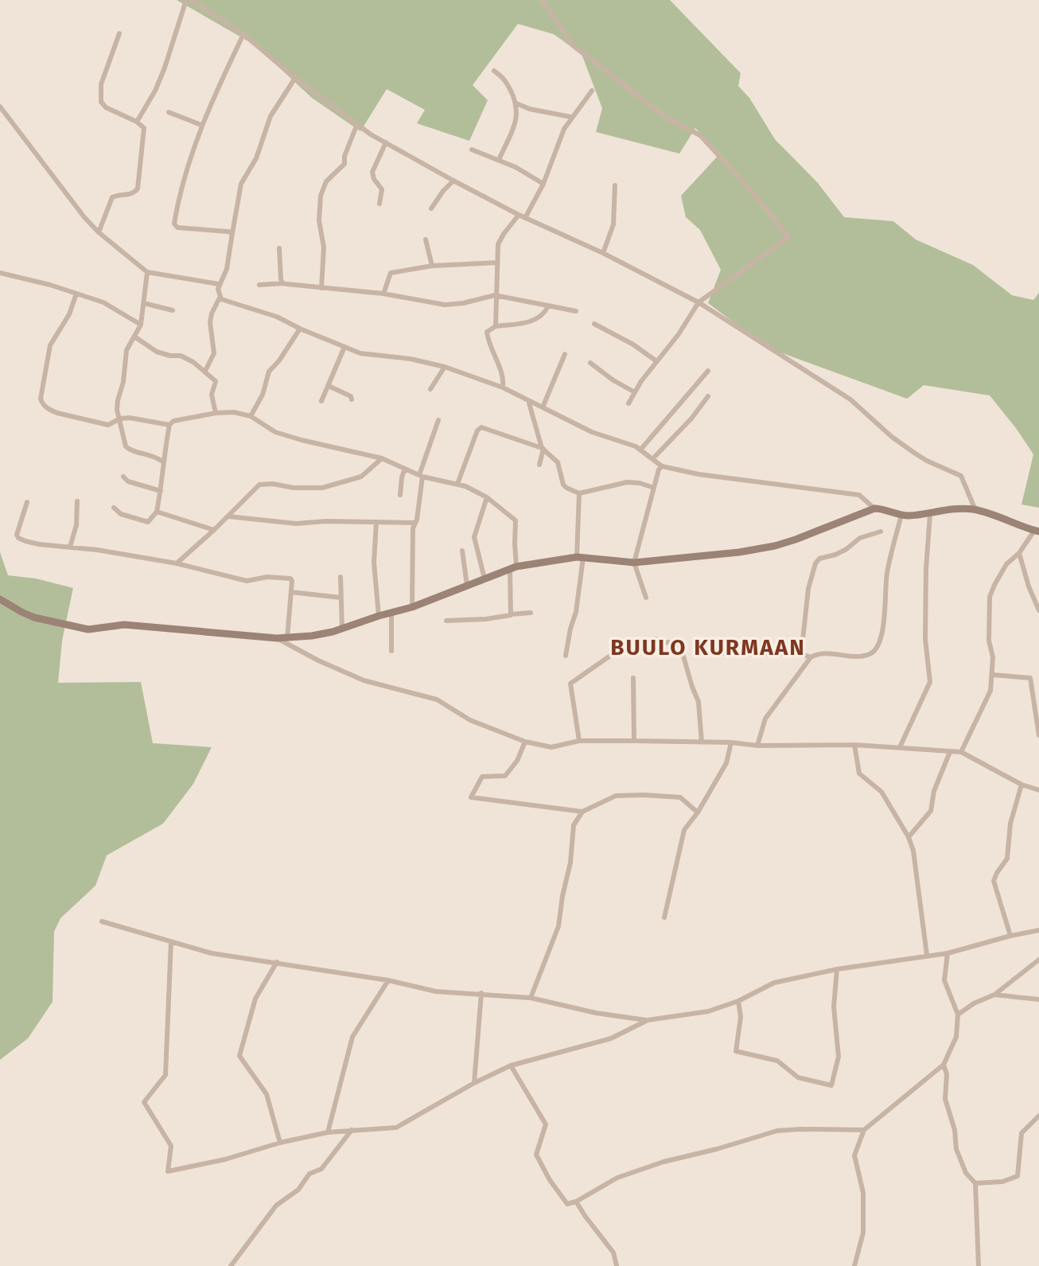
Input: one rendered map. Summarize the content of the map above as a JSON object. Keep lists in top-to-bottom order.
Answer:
{
  "districts": ["BUULO KURMAAN"]
}
